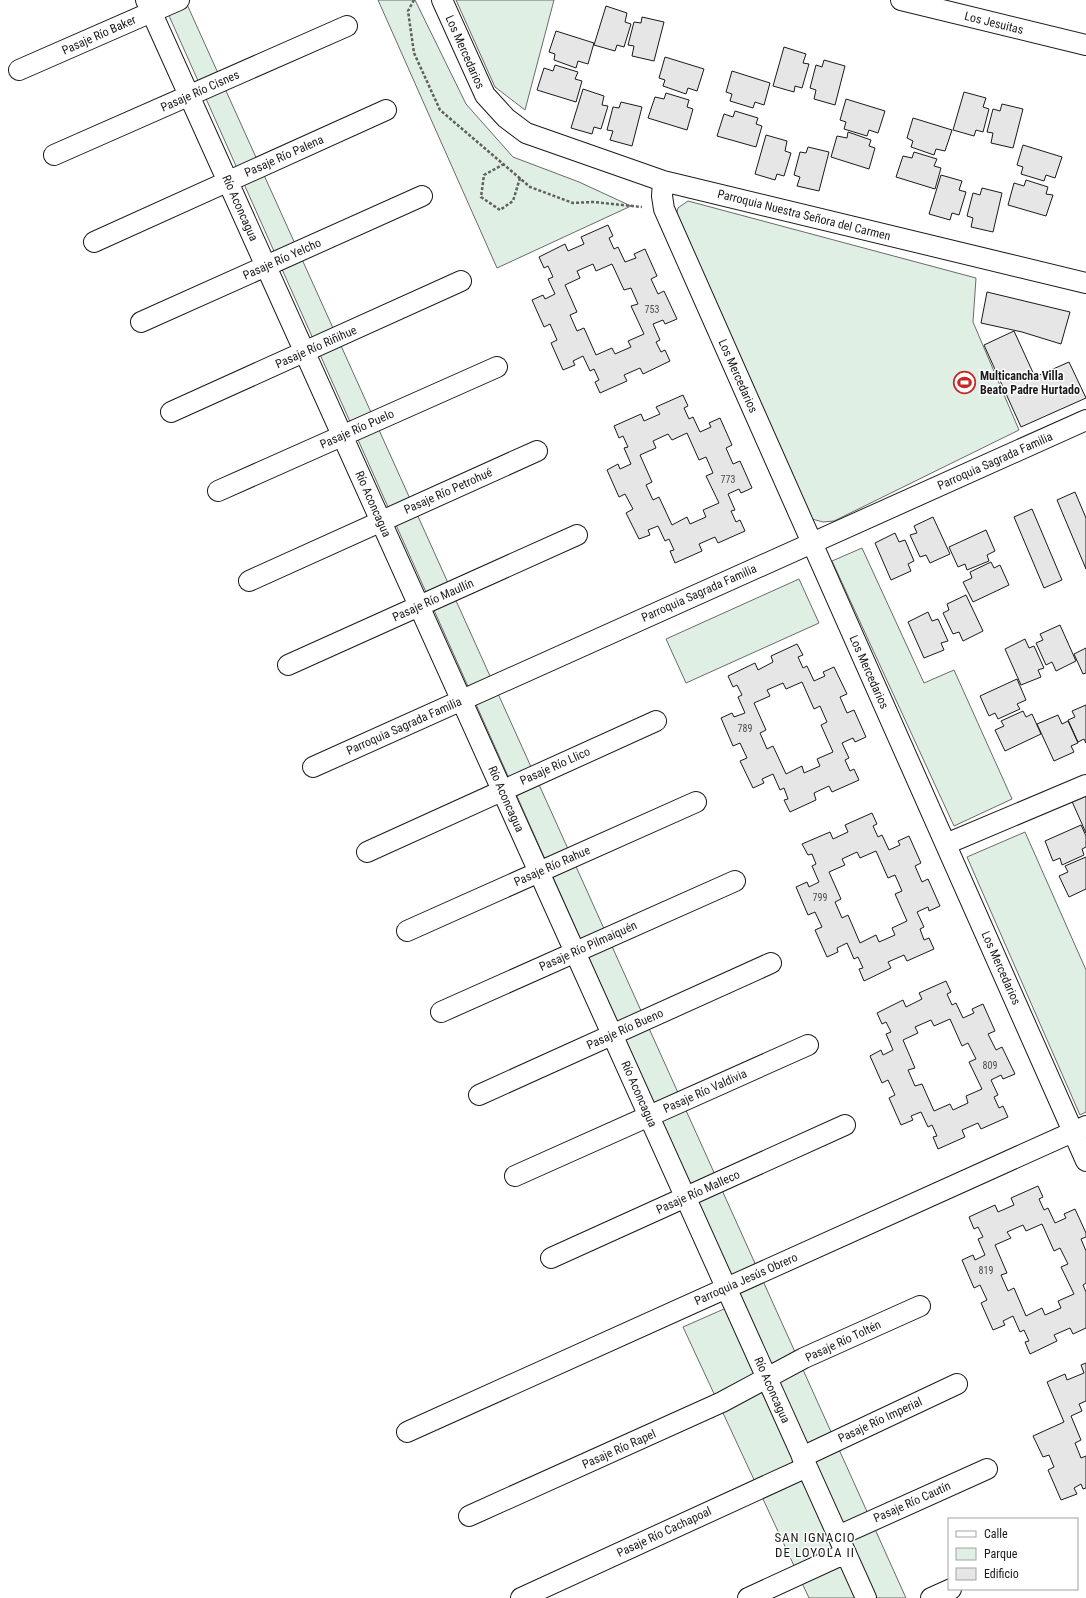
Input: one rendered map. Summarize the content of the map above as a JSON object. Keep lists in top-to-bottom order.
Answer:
{
  "streets": {
    "street": [
      "Los Jesuitas",
      "Pasaje Río Baker",
      "Los Mercedarios",
      "Pasaje Río Cisnes",
      "Pasaje Río Palena",
      "Río Aconcagua",
      "Parroquia Nuestra Señora del Carmen",
      "Pasaje Río Yelcho",
      "Pasaje Río Riñihue",
      "Pasaje Río Puelo",
      "Parroquia Sagrada Familia",
      "Pasaje Río Petrohué",
      "Pasaje Río Maullín",
      "Pasaje Río Llico",
      "Pasaje Río Rahue",
      "Pasaje Río Pilmaiquén",
      "Pasaje Río Bueno",
      "Pasaje Río Valdivia",
      "Pasaje Río Malleco",
      "Parroquia Jesús Obrero",
      "Pasaje Río Toltén",
      "Pasaje Río Imperial",
      "Pasaje Río Rapel",
      "Pasaje Río Cautín",
      "Pasaje Río Cachapoal"
    ]
  },
  "crossings": [
    ["Pasaje Río Baker", "Río Aconcagua"],
    ["Los Mercedarios", "Parroquia Nuestra Señora del Carmen"],
    ["Los Mercedarios", "Parroquia Sagrada Familia"],
    ["Los Mercedarios", "Parroquia Jesús Obrero"],
    ["Pasaje Río Cisnes", "Río Aconcagua"],
    ["Pasaje Río Palena", "Río Aconcagua"],
    ["Río Aconcagua", "Pasaje Río Yelcho"],
    ["Río Aconcagua", "Pasaje Río Riñihue"],
    ["Río Aconcagua", "Pasaje Río Puelo"],
    ["Río Aconcagua", "Parroquia Sagrada Familia"],
    ["Río Aconcagua", "Pasaje Río Petrohué"],
    ["Río Aconcagua", "Pasaje Río Maullín"],
    ["Río Aconcagua", "Pasaje Río Llico"],
    ["Río Aconcagua", "Pasaje Río Rahue"],
    ["Río Aconcagua", "Pasaje Río Pilmaiquén"],
    ["Río Aconcagua", "Pasaje Río Bueno"],
    ["Río Aconcagua", "Pasaje Río Valdivia"],
    ["Río Aconcagua", "Pasaje Río Malleco"],
    ["Río Aconcagua", "Parroquia Jesús Obrero"],
    ["Río Aconcagua", "Pasaje Río Toltén"],
    ["Río Aconcagua", "Pasaje Río Imperial"],
    ["Río Aconcagua", "Pasaje Río Rapel"],
    ["Río Aconcagua", "Pasaje Río Cautín"],
    ["Río Aconcagua", "Pasaje Río Cachapoal"],
    ["Pasaje Río Toltén", "Pasaje Río Rapel"],
    ["Pasaje Río Imperial", "Pasaje Río Cachapoal"]
  ],
  "districts": ["SAN IGNACIO DE LOYOLA II"],
  "places": {
    "sports": ["Multicancha Villa Beato Padre Hurtado"]
  },
  "house_numbers": [
    "753",
    "773",
    "789",
    "799",
    "809",
    "819"
  ],
  "legend": ["Calle", "Parque", "Edificio"]
}
